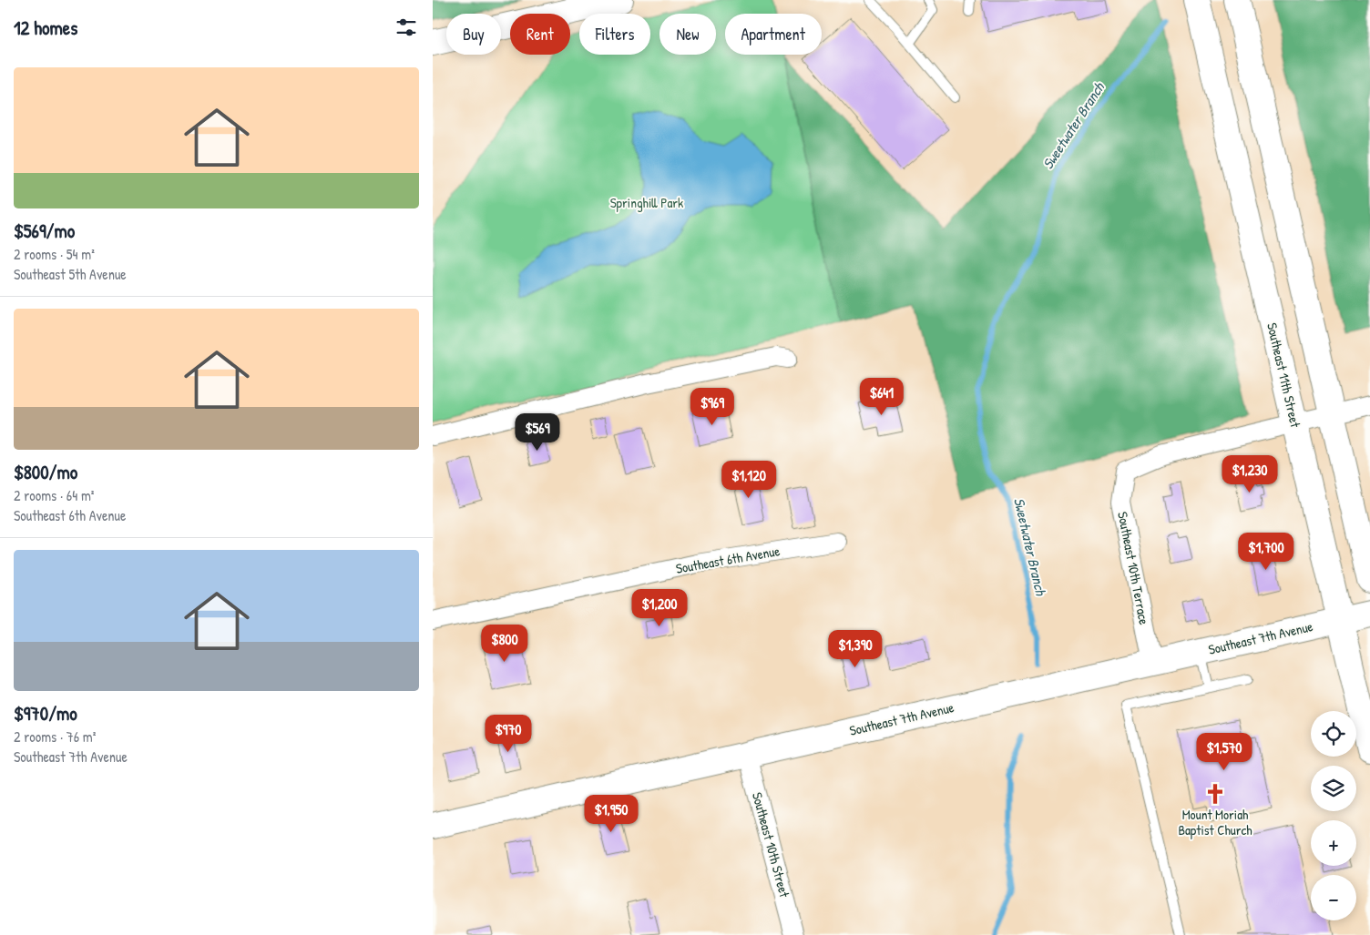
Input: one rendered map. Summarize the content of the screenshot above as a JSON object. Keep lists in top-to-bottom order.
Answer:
{
  "streets": {
    "main road": ["Southeast 11th Street", "Southeast 7th Avenue"],
    "street": ["Southeast 6th Avenue", "Southeast 10th Terrace", "Southeast 10th Street"]
  },
  "crossings": [
    ["Southeast 11th Street", "Southeast 10th Terrace"],
    ["Southeast 11th Street", "Southeast 7th Avenue"],
    ["Southeast 10th Terrace", "Southeast 7th Avenue"],
    ["Southeast 7th Avenue", "Southeast 10th Street"]
  ],
  "water": ["Sweetwater Branch"],
  "parks": ["Springhill Park"],
  "places": {
    "church": ["Mount Moriah Baptist Church"]
  },
  "page": {
    "heading": "12 homes",
    "chip": [
      "Buy",
      "Rent",
      "Filters",
      "New",
      "Apartment"
    ],
    "list": [
      {
        "name": "$569/mo",
        "note": "2 rooms · 54 m² · Southeast 5th Avenue"
      },
      {
        "name": "$800/mo",
        "note": "2 rooms · 64 m² · Southeast 6th Avenue"
      },
      {
        "name": "$970/mo",
        "note": "2 rooms · 76 m² · Southeast 7th Avenue"
      }
    ],
    "price": [
      "$641",
      "$969",
      "$569",
      "$1,230",
      "$1,120",
      "$1,700",
      "$1,200",
      "$800",
      "$1,390",
      "$970",
      "$1,570",
      "$1,950"
    ],
    "map_buttons": ["+", "−"]
  }
}
